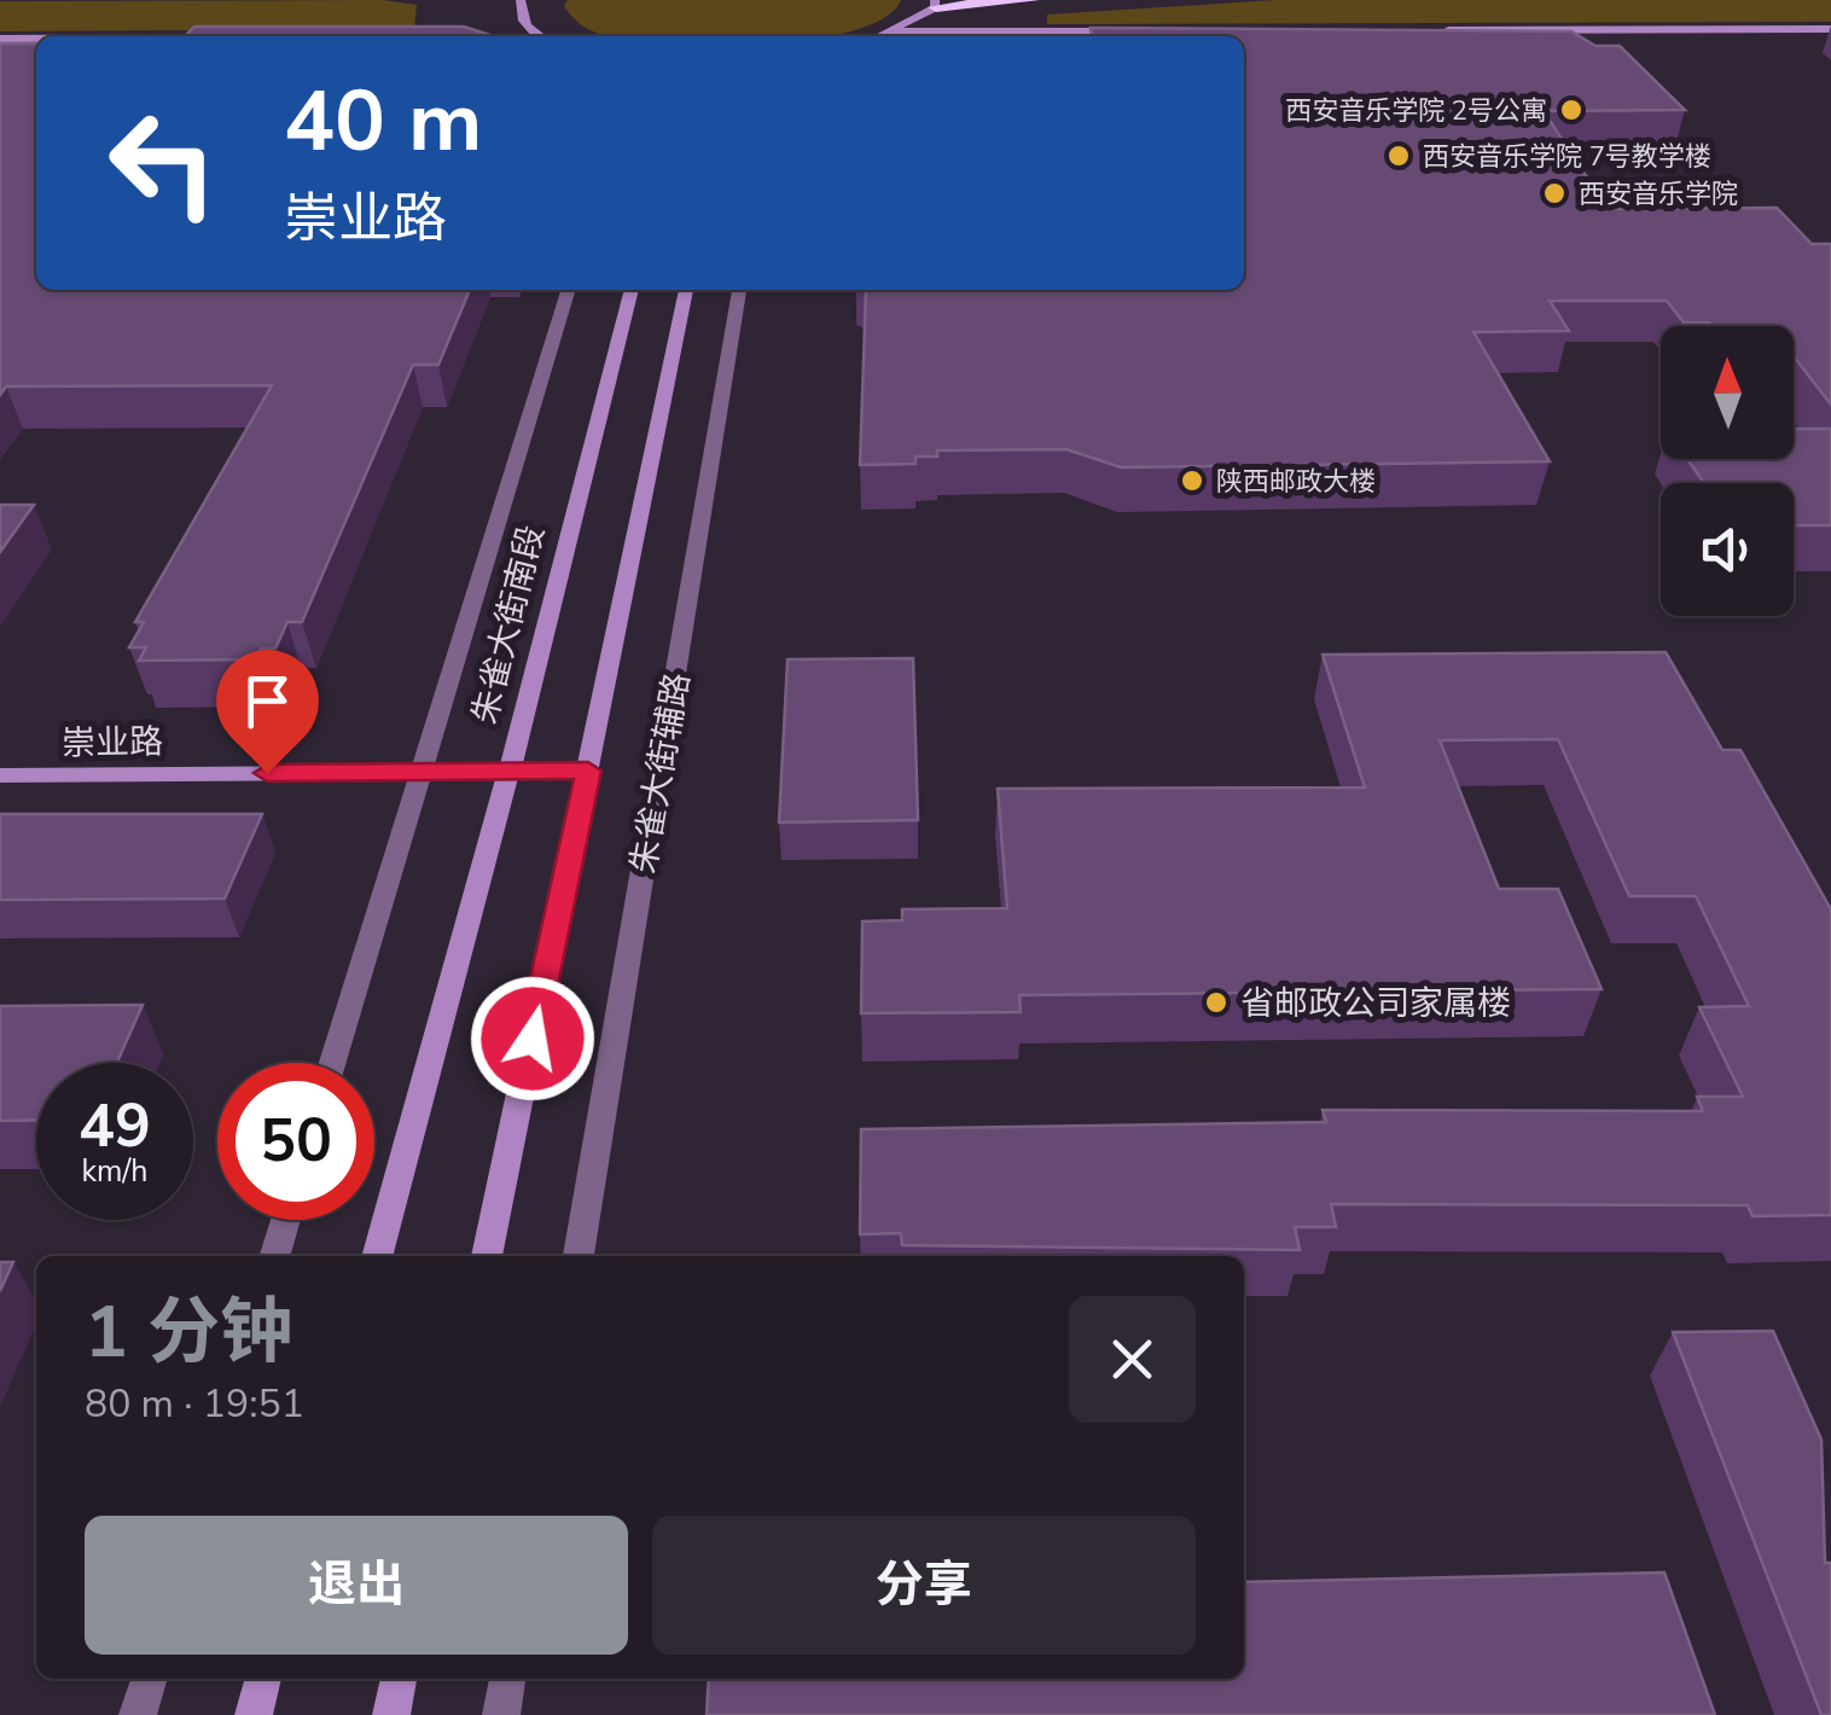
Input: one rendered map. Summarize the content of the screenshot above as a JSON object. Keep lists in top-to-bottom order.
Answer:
{
  "streets": {
    "main road": ["朱雀大街南段", "崇业路"],
    "street": ["朱雀大街辅路"]
  },
  "crossings": [
    ["朱雀大街南段", "崇业路"]
  ],
  "places": [
    "西安音乐学院 2号公寓",
    "西安音乐学院 7号教学楼",
    "西安音乐学院",
    "陕西邮政大楼",
    "省邮政公司家属楼"
  ],
  "north": "top",
  "page": {
    "turn": ["40 m", "崇业路"],
    "speed": "49 km/h",
    "limit": "50",
    "heading": ["1 分钟", "80 m · 19:51"],
    "buttons": ["退出", "分享"]
  }
}
